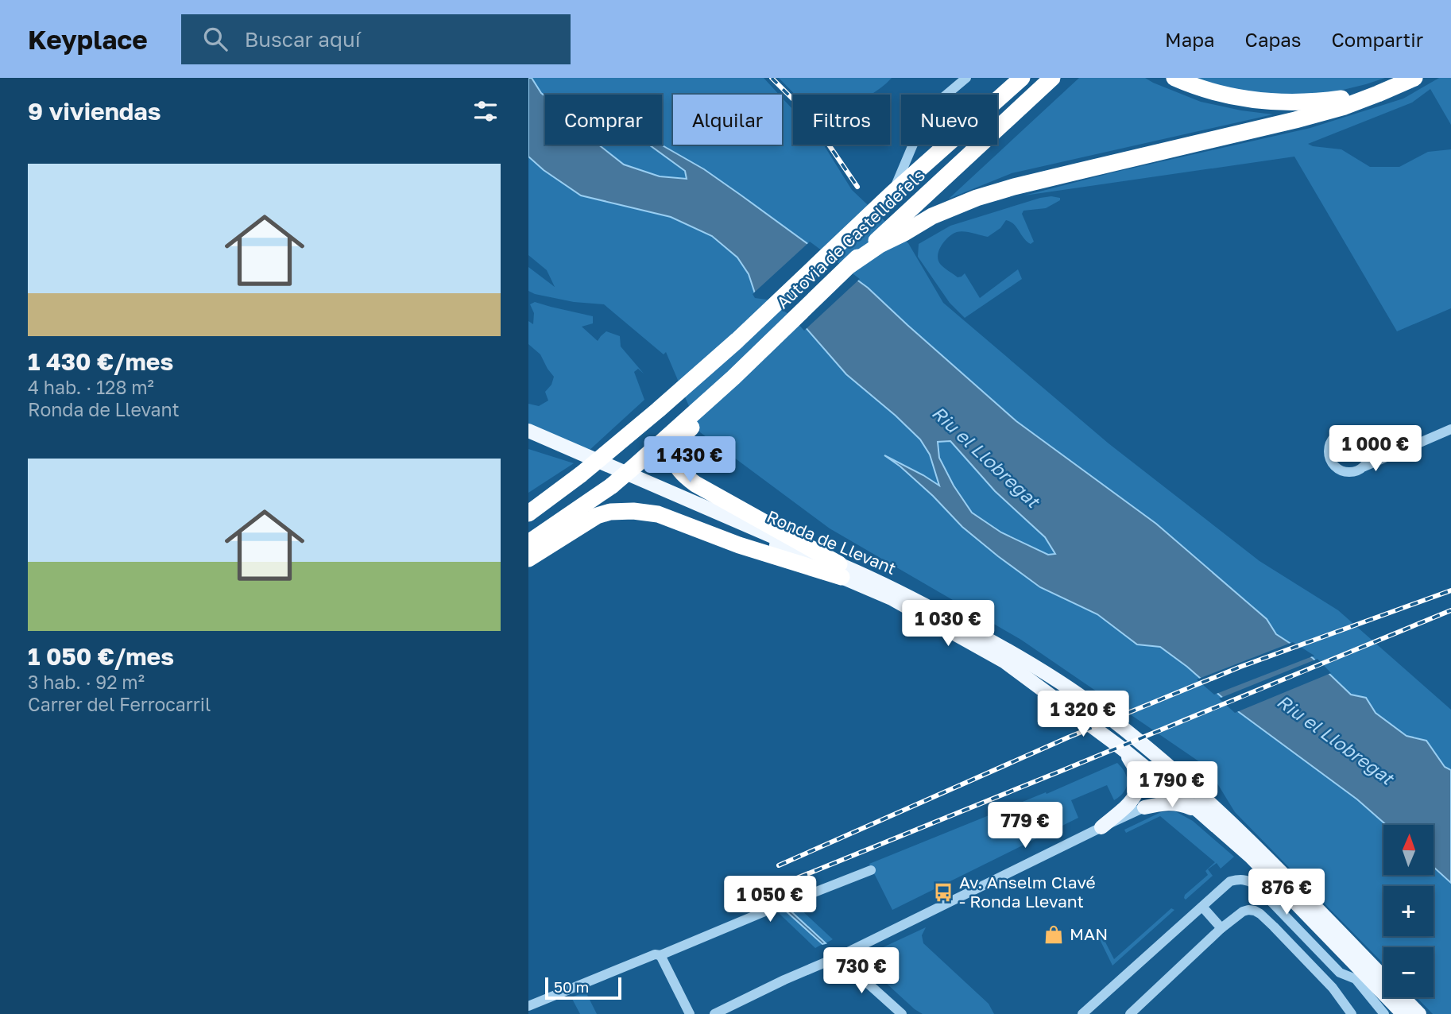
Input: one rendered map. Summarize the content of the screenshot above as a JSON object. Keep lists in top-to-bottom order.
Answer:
{
  "streets": {
    "highway": ["Autovia de Castelldefels"],
    "main road": ["Ronda de Llevant"]
  },
  "water": ["Riu el Llobregat"],
  "places": {
    "bus stop": ["Av. Anselm Clavé - Ronda Llevant"],
    "shop": ["MAN"]
  },
  "scale_bar": "50 m",
  "north": "top",
  "page": {
    "header": "Keyplace",
    "search": "Buscar aquí",
    "nav": ["Mapa", "Capas", "Compartir"],
    "heading": "9 viviendas",
    "chip": [
      "Comprar",
      "Alquilar",
      "Filtros",
      "Nuevo"
    ],
    "list": [
      {
        "name": "1 430 €/mes",
        "note": "4 hab. · 128 m² · Ronda de Llevant"
      },
      {
        "name": "1 050 €/mes",
        "note": "3 hab. · 92 m² · Carrer del Ferrocarril"
      }
    ],
    "price": [
      "1 000 €",
      "1 430 €",
      "1 030 €",
      "1 320 €",
      "1 790 €",
      "779 €",
      "876 €",
      "1 050 €",
      "730 €"
    ],
    "map_buttons": ["+", "−"],
    "scale": "50 m"
  }
}
